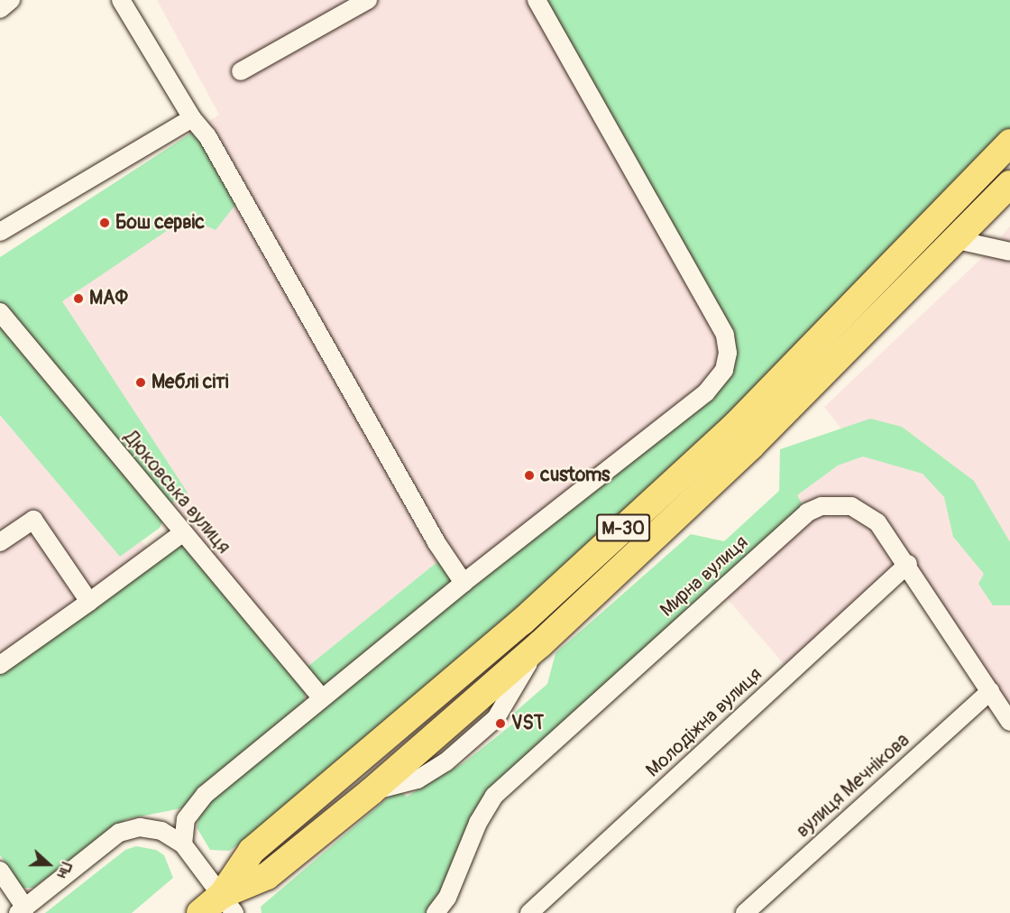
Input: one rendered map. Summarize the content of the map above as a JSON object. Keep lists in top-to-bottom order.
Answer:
{
  "streets": {
    "highway": ["М-30"],
    "street": [
      "Дюковська вулиця",
      "Мирна вулиця",
      "Молодіжна вулиця",
      "вулиця Мечнікова"
    ]
  },
  "crossings": [
    ["Мирна вулиця", "Молодіжна вулиця"],
    ["Мирна вулиця", "вулиця Мечнікова"]
  ],
  "places": [
    "Бош сервіс",
    "МАФ",
    "Меблі сіті",
    "customs",
    "VST"
  ],
  "north": "right"
}
